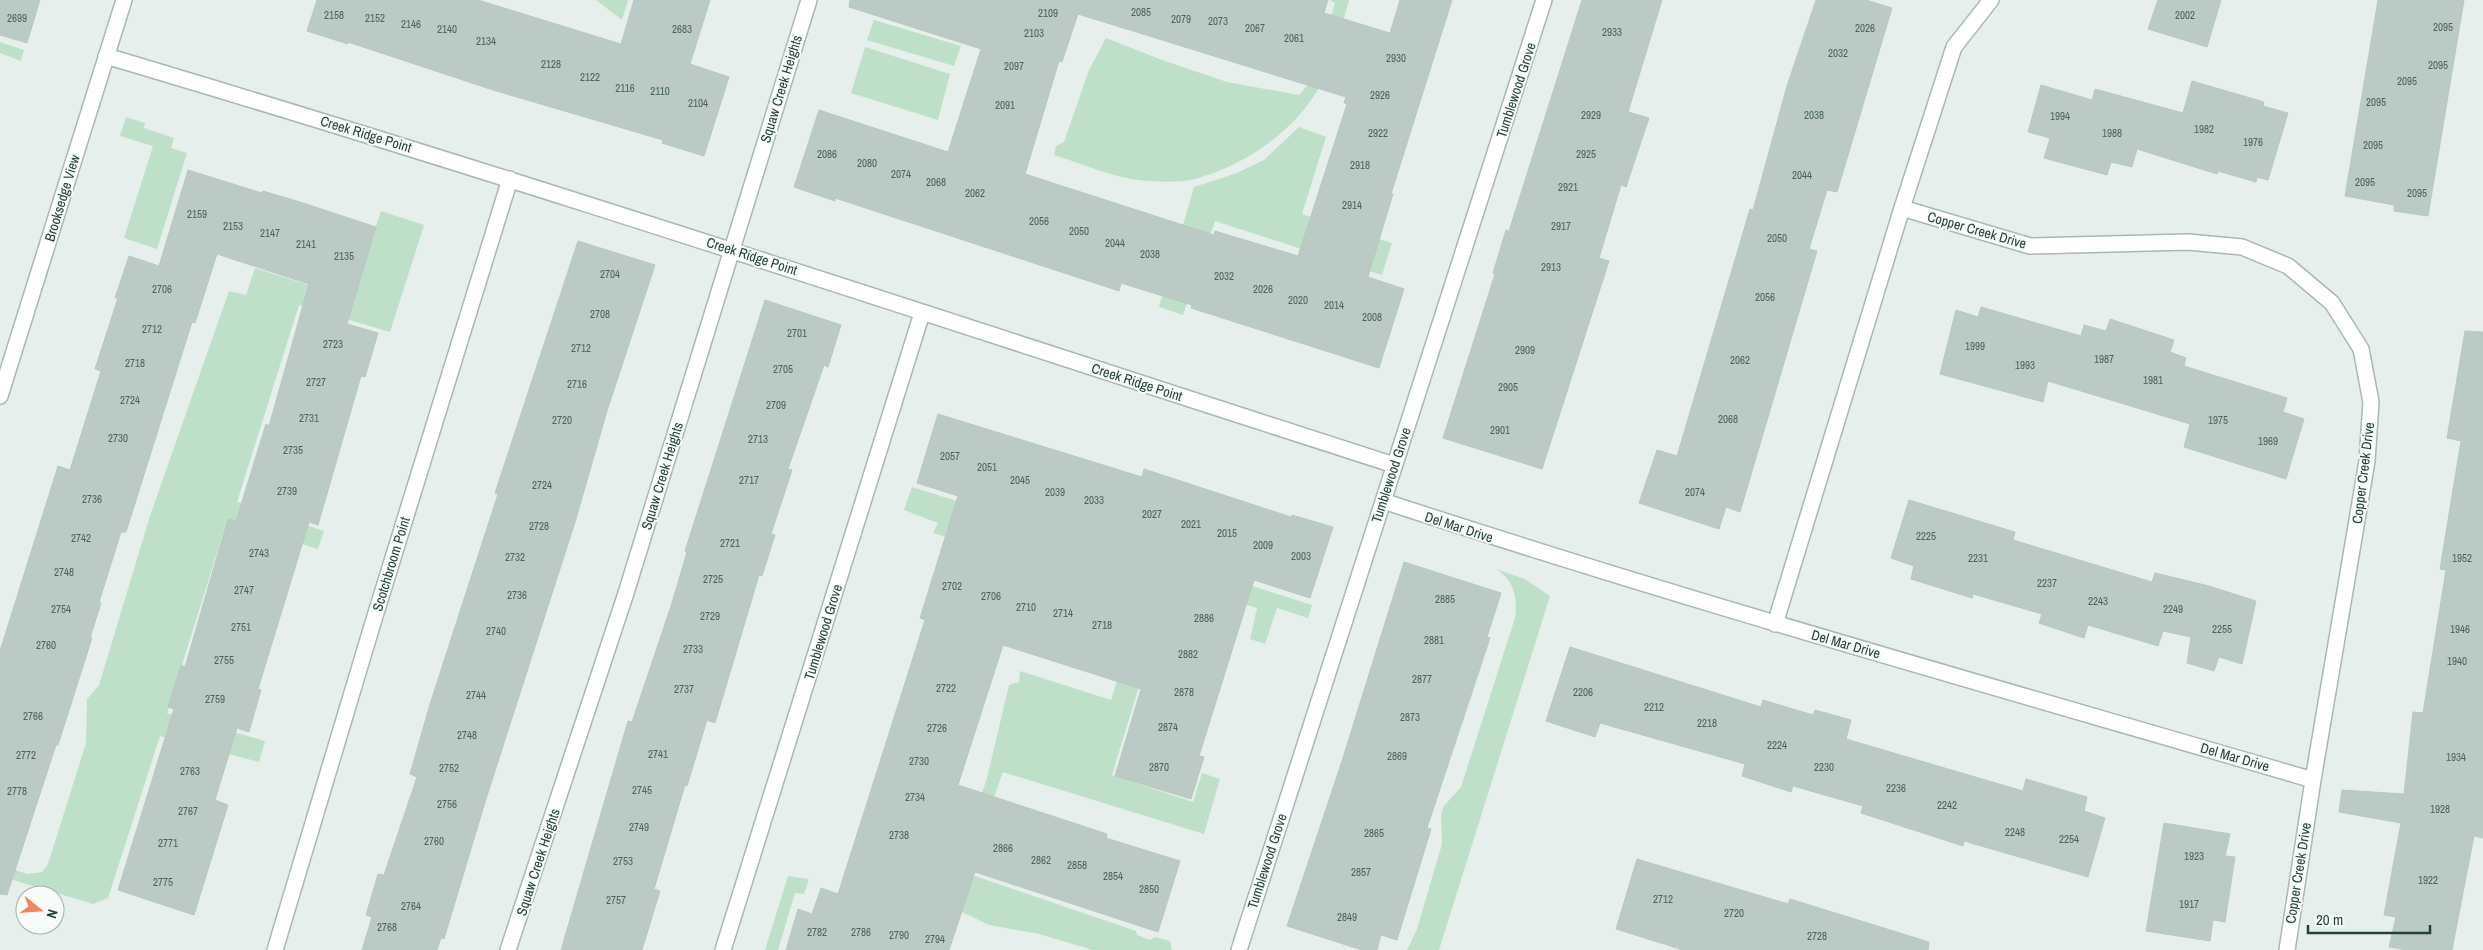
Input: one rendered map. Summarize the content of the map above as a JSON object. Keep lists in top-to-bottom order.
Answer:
{
  "streets": {
    "street": [
      "Squaw Creek Heights",
      "Tumblewood Grove",
      "Creek Ridge Point",
      "Brooksedge View",
      "Copper Creek Drive",
      "Del Mar Drive",
      "Scotchbroom Point"
    ]
  },
  "crossings": [
    ["Squaw Creek Heights", "Creek Ridge Point"],
    ["Tumblewood Grove", "Creek Ridge Point"],
    ["Tumblewood Grove", "Del Mar Drive"],
    ["Creek Ridge Point", "Brooksedge View"],
    ["Creek Ridge Point", "Scotchbroom Point"],
    ["Copper Creek Drive", "Del Mar Drive"]
  ],
  "house_numbers": [
    "2085",
    "2109",
    "2158",
    "2002",
    "2699",
    "2152",
    "2079",
    "2073",
    "2146",
    "2095",
    "2067",
    "2026",
    "2140",
    "2683",
    "2933",
    "2103",
    "2061",
    "2134",
    "2032",
    "2930",
    "2128",
    "2095",
    "2097",
    "2122",
    "2095",
    "2116",
    "2110",
    "2926",
    "2095",
    "2104",
    "2091",
    "2929",
    "2038",
    "1994",
    "1982",
    "2922",
    "1988",
    "1976",
    "2095",
    "2086",
    "2925",
    "2080",
    "2918",
    "2074",
    "2044",
    "2068",
    "2095",
    "2921",
    "2062",
    "2095",
    "2914",
    "2159",
    "2056",
    "2153",
    "2917",
    "2050",
    "2147",
    "2050",
    "2044",
    "2141",
    "2038",
    "2135",
    "2913",
    "2704",
    "2032",
    "2706",
    "2026",
    "2056",
    "2020",
    "2014",
    "2708",
    "2008",
    "2712",
    "2701",
    "2723",
    "1999",
    "2712",
    "2909",
    "1987",
    "2062",
    "2718",
    "1993",
    "2705",
    "1981",
    "2727",
    "2716",
    "2905",
    "2724",
    "2709",
    "2731",
    "2068",
    "2720",
    "1975",
    "2901",
    "2730",
    "2713",
    "1969",
    "2735",
    "2057",
    "2051",
    "2717",
    "2045",
    "2724",
    "2739",
    "2039",
    "2074",
    "2736",
    "2033",
    "2027",
    "2021",
    "2728",
    "2015",
    "2225",
    "2742",
    "2721",
    "2009",
    "2743",
    "2003",
    "2732",
    "2231",
    "1952",
    "2748",
    "2725",
    "2237",
    "2702",
    "2747",
    "2736",
    "2706",
    "2885",
    "2243",
    "2710",
    "2754",
    "2249",
    "2714",
    "2729",
    "2886",
    "2718",
    "2751",
    "2255",
    "1946",
    "2740",
    "2881",
    "2760",
    "2733",
    "2882",
    "2755",
    "1940",
    "2877",
    "2722",
    "2737",
    "2878",
    "2206",
    "2744",
    "2759",
    "2212",
    "2766",
    "2873",
    "2218",
    "2874",
    "2726",
    "2748",
    "2224",
    "2741",
    "2772",
    "2869",
    "1934",
    "2730",
    "2870",
    "2230",
    "2752",
    "2763",
    "2236",
    "2745",
    "2778",
    "2734",
    "2756",
    "2242",
    "1928",
    "2767",
    "2749",
    "2248",
    "2865",
    "2738",
    "2254",
    "2760",
    "2771",
    "2866",
    "1923",
    "2862",
    "2753",
    "2858",
    "2857",
    "2854",
    "1922",
    "2775",
    "2850",
    "2712",
    "2757",
    "1917",
    "2764",
    "2720",
    "2849",
    "2768",
    "2782",
    "2786",
    "2790",
    "2728",
    "2794"
  ],
  "scale_bar": "20 m",
  "north": "right"
}
